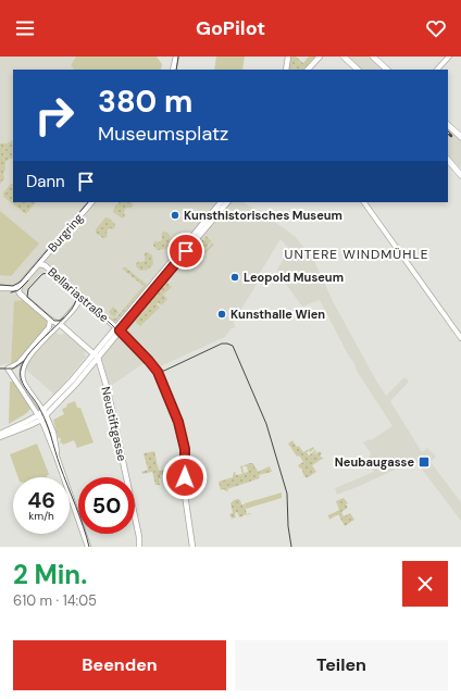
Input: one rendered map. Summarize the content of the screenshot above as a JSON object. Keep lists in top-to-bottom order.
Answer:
{
  "streets": {
    "main road": ["Burgring", "Bellariastraße", "Neustiftgasse"]
  },
  "crossings": [
    ["Burgring", "Bellariastraße"]
  ],
  "districts": ["UNTERE WINDMÜHLE"],
  "places": {
    "other": ["Kunsthistorisches Museum", "Leopold Museum", "Kunsthalle Wien"],
    "transit": ["Neubaugasse"]
  },
  "page": {
    "header": "GoPilot",
    "turn": ["380 m", "Museumsplatz"],
    "then": "Dann",
    "speed": "46 km/h",
    "limit": "50",
    "heading": ["2 Min.", "610 m · 14:05"],
    "buttons": ["Beenden", "Teilen"]
  }
}
